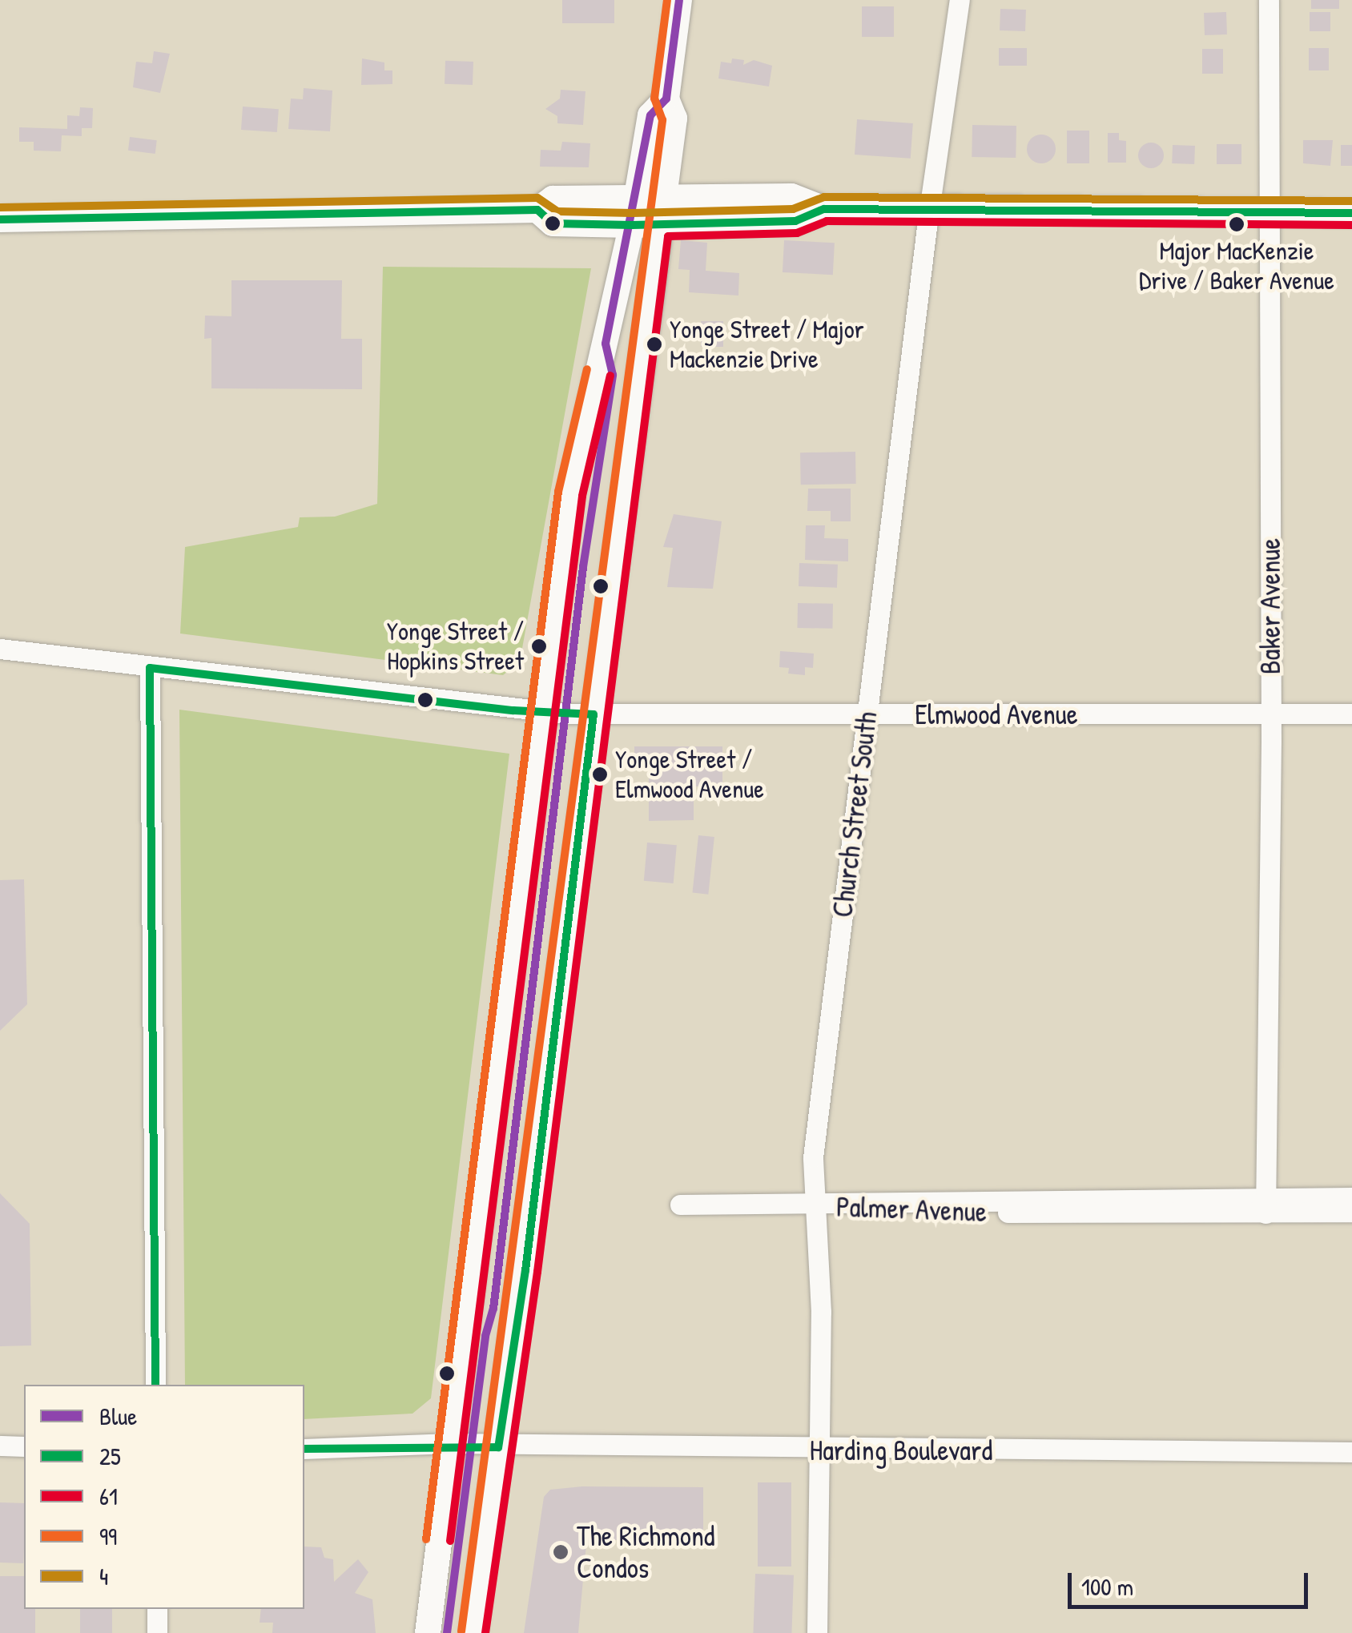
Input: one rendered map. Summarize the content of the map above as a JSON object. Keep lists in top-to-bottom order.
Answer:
{
  "streets": {
    "street": [
      "Baker Avenue",
      "Elmwood Avenue",
      "Church Street South",
      "Palmer Avenue",
      "Harding Boulevard"
    ]
  },
  "crossings": [
    ["Baker Avenue", "Elmwood Avenue"],
    ["Baker Avenue", "Palmer Avenue"],
    ["Elmwood Avenue", "Church Street South"],
    ["Church Street South", "Palmer Avenue"],
    ["Church Street South", "Harding Boulevard"]
  ],
  "places": [
    "Major MacKenzie Drive / Baker Avenue",
    "Yonge Street / Major Mackenzie Drive",
    "Yonge Street / Hopkins Street",
    "Yonge Street / Elmwood Avenue",
    "The Richmond Condos"
  ],
  "lines": [
    "transit line Blue",
    "transit line 99",
    "transit line 4",
    "transit line 25",
    "transit line 61"
  ],
  "legend": [
    "Blue",
    "25",
    "61",
    "99",
    "4"
  ],
  "scale_bar": "100 m"
}
